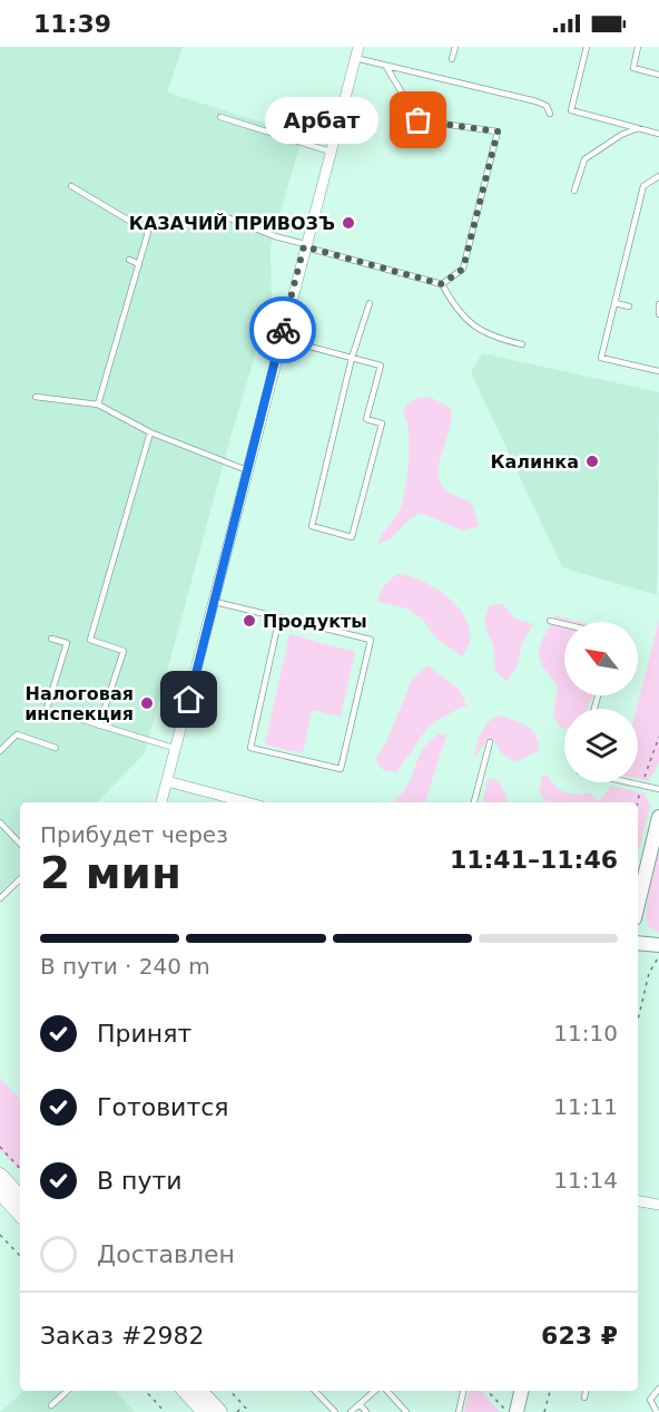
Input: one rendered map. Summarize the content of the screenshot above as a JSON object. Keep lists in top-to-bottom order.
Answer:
{
  "places": [
    "Арбат",
    "КАЗАЧИЙ ПРИВОЗЪ",
    "Калинка",
    "Продукты",
    "Налоговая инспекция"
  ],
  "north": "top left",
  "page": {
    "status": "11:39",
    "bubble": "Арбат",
    "heading": ["2 мин", "Прибудет через", "11:41–11:46"],
    "panel": ["Заказ #2982", "623 ₽"],
    "bar": "В пути · 240 m",
    "list": [
      ["Принят", "11:10"],
      ["Готовится", "11:11"],
      ["В пути", "11:14"],
      "Доставлен"
    ]
  }
}
